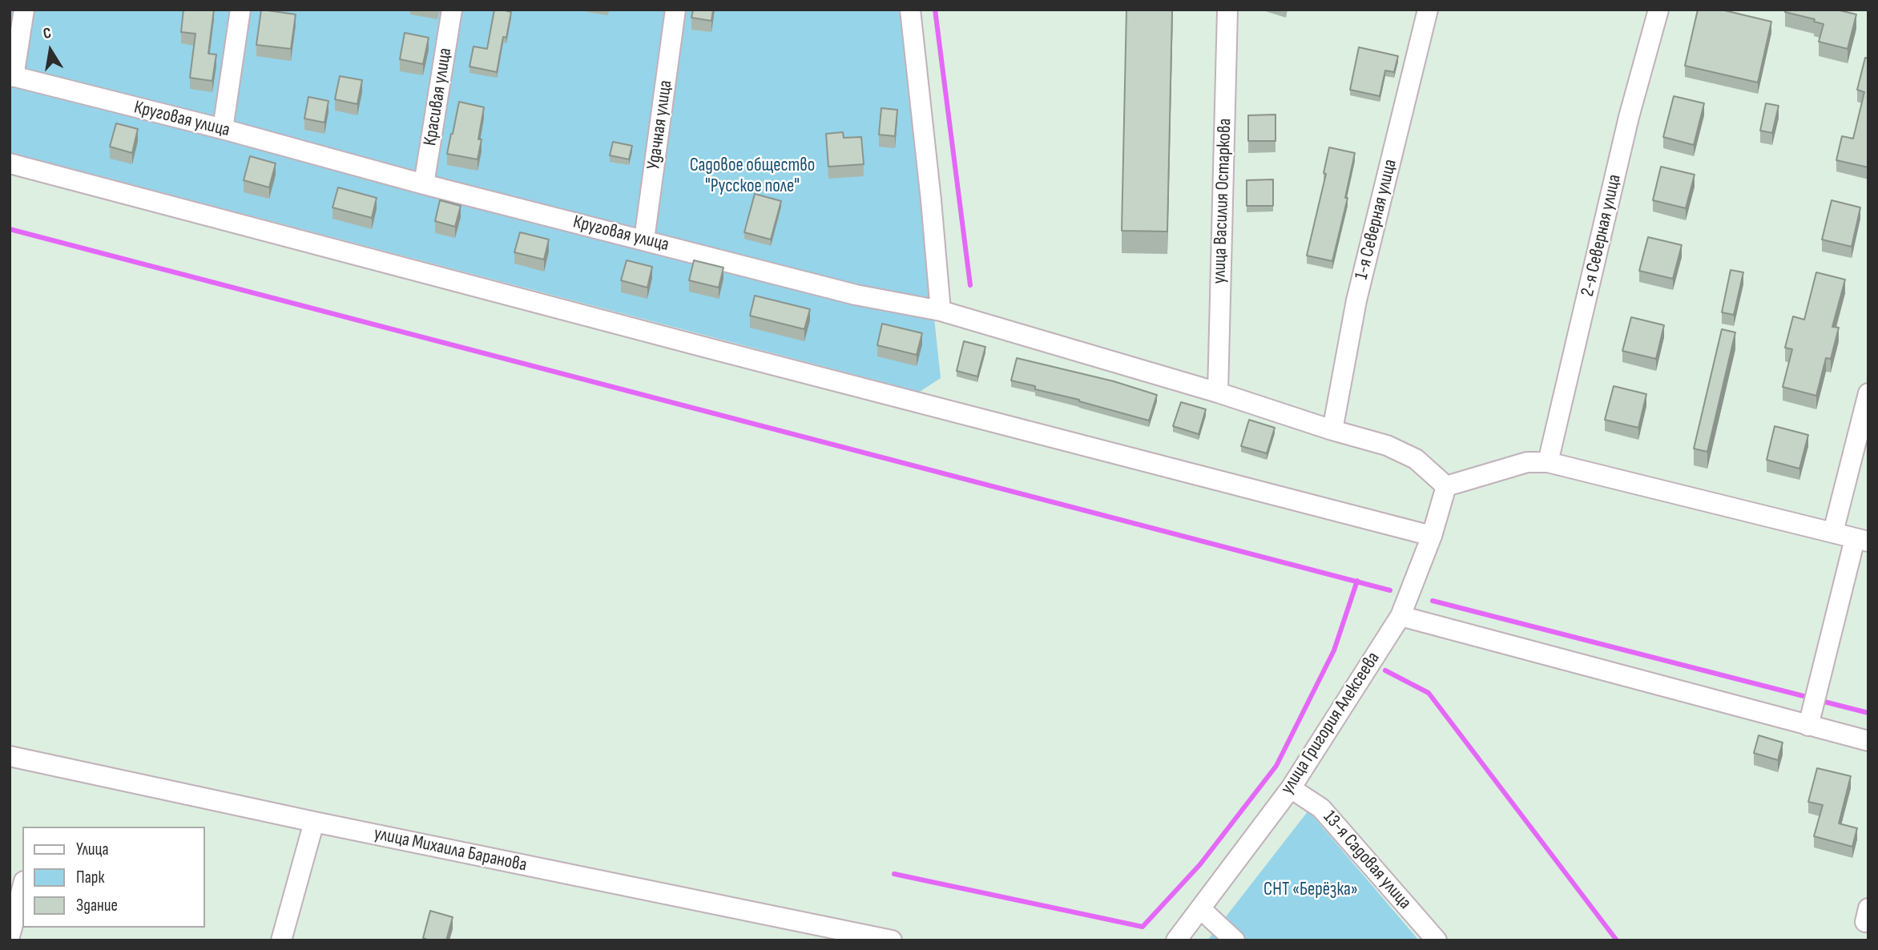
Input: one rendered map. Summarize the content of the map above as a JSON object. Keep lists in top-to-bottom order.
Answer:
{
  "streets": {
    "street": [
      "Красивая улица",
      "Круговая улица",
      "Удачная улица",
      "улица Василия Остаркова",
      "1-я Северная улица",
      "2-я Северная улица",
      "улица Григория Алексеева",
      "улица Михаила Баранова",
      "13-я Садовая улица"
    ]
  },
  "crossings": [
    ["Красивая улица", "Круговая улица"],
    ["Круговая улица", "Удачная улица"],
    ["Круговая улица", "улица Василия Остаркова"],
    ["Круговая улица", "1-я Северная улица"],
    ["Круговая улица", "улица Григория Алексеева"],
    ["улица Григория Алексеева", "13-я Садовая улица"]
  ],
  "parks": ["Садовое общество \"Русское поле\"", "СНТ «Берёзка»"],
  "legend": ["Улица", "Парк", "Здание"],
  "north": "top"
}
